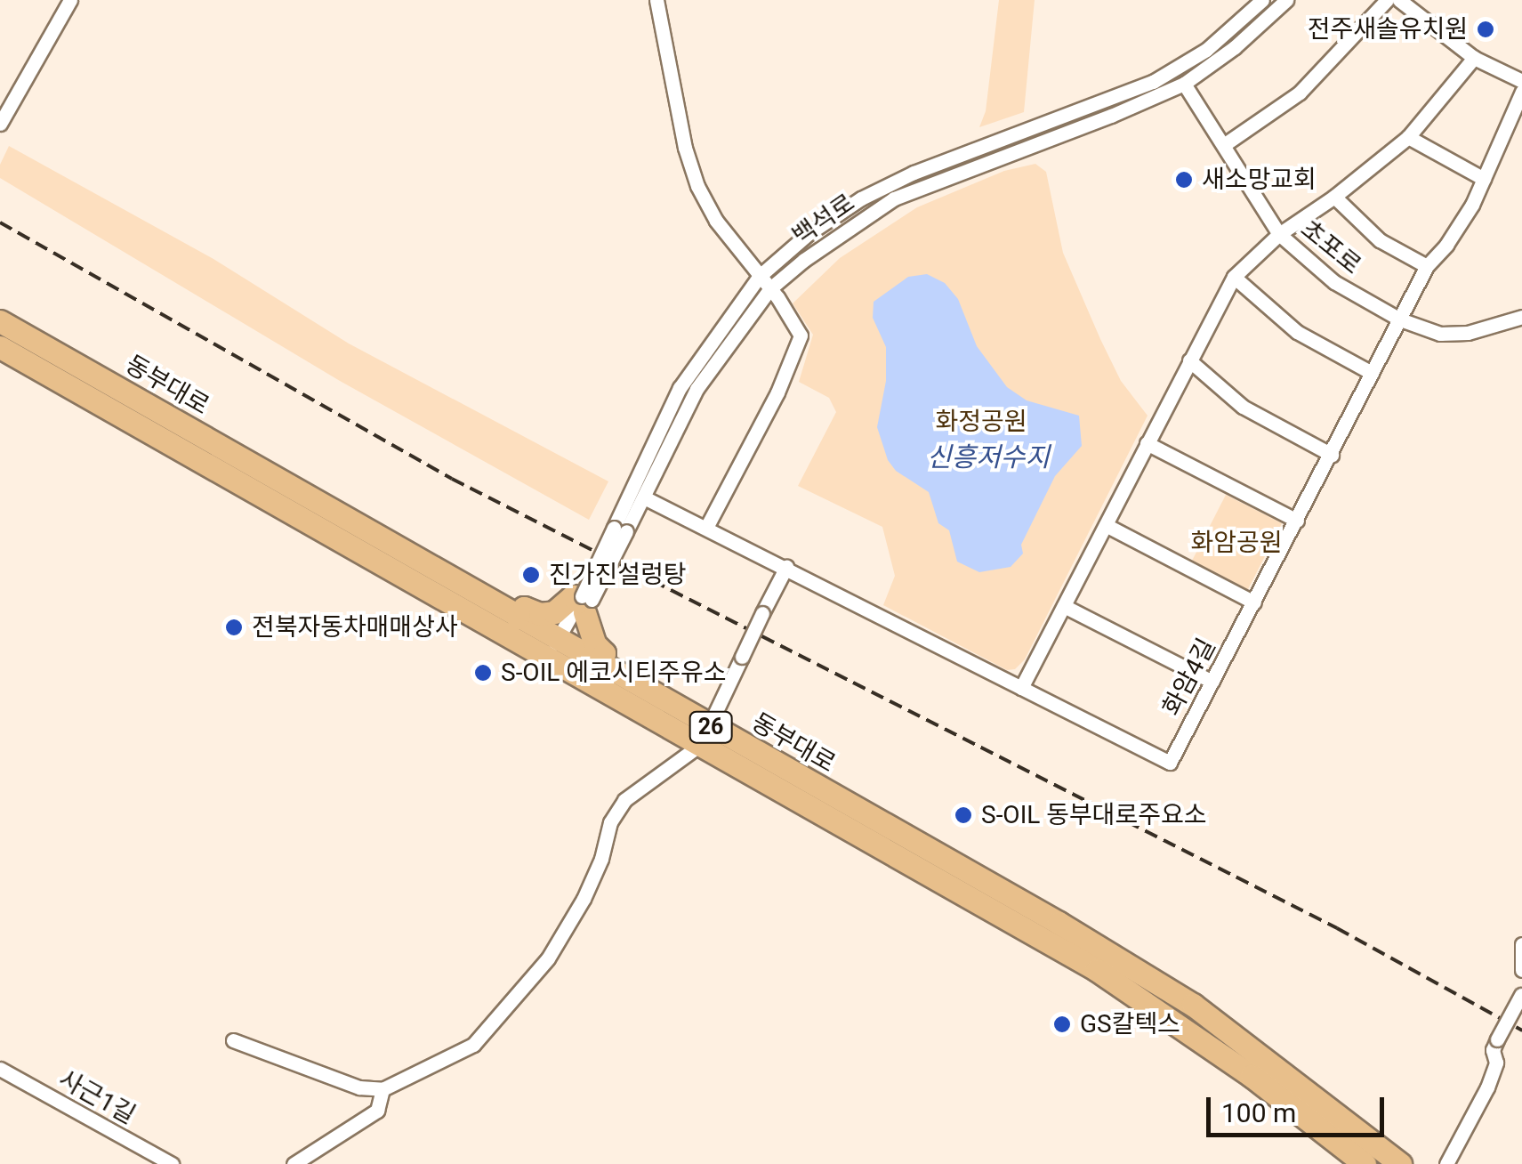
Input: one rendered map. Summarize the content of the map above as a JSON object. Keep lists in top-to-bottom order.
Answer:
{
  "streets": {
    "main road": ["동부대로", "26"],
    "street": [
      "백석로",
      "초포로",
      "화암4길",
      "사근1길"
    ]
  },
  "crossings": [
    ["백석로", "초포로"],
    ["백석로", "동부대로"],
    ["백석로", "화암4길"],
    ["초포로", "화암4길"]
  ],
  "water": ["신흥저수지"],
  "parks": ["화정공원", "화암공원"],
  "places": [
    "전주새솔유치원",
    "새소망교회",
    "진가진설렁탕",
    "전북자동차매매상사",
    "S-OIL 에코시티주유소",
    "S-OIL 동부대로주요소",
    "GS칼텍스"
  ],
  "scale_bar": "100 m"
}
